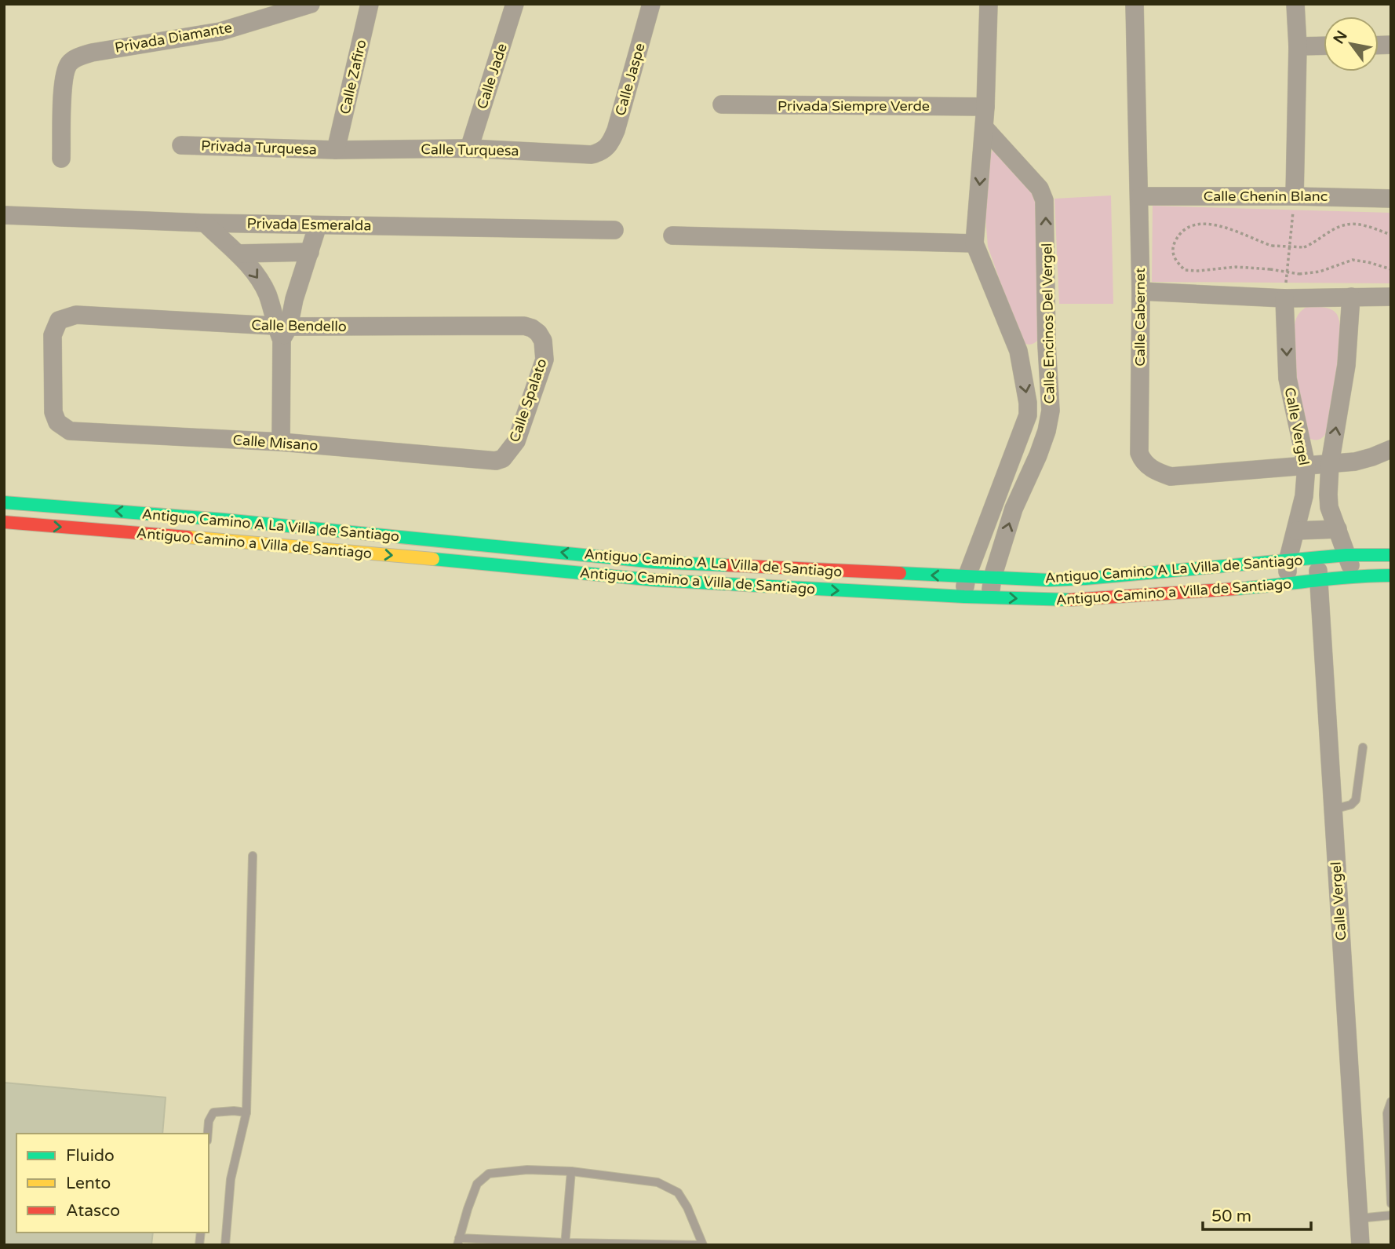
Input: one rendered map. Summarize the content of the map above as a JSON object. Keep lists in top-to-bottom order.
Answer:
{
  "streets": {
    "street": [
      "Privada Diamante",
      "Calle Jade",
      "Calle Zafiro",
      "Calle Jaspe",
      "Privada Siempre Verde",
      "Privada Turquesa",
      "Calle Turquesa",
      "Calle Chenin Blanc",
      "Privada Esmeralda",
      "Calle Cabernet",
      "Calle Encinos Del Vergel",
      "Calle Bendello",
      "Calle Spalato",
      "Calle Vergel",
      "Calle Misano",
      "Antiguo Camino A La Villa de Santiago",
      "Antiguo Camino a Villa de Santiago"
    ]
  },
  "crossings": [
    ["Calle Jade", "Calle Turquesa"],
    ["Calle Zafiro", "Privada Turquesa"],
    ["Calle Zafiro", "Calle Turquesa"],
    ["Calle Jaspe", "Calle Turquesa"],
    ["Privada Siempre Verde", "Calle Encinos Del Vergel"],
    ["Privada Turquesa", "Calle Turquesa"],
    ["Calle Chenin Blanc", "Calle Cabernet"],
    ["Calle Cabernet", "Calle Vergel"],
    ["Calle Encinos Del Vergel", "Antiguo Camino A La Villa de Santiago"],
    ["Calle Encinos Del Vergel", "Antiguo Camino a Villa de Santiago"],
    ["Calle Bendello", "Calle Spalato"],
    ["Calle Bendello", "Calle Misano"],
    ["Calle Spalato", "Calle Misano"],
    ["Calle Vergel", "Antiguo Camino A La Villa de Santiago"],
    ["Calle Vergel", "Antiguo Camino a Villa de Santiago"]
  ],
  "one_way": ["Antiguo Camino A La Villa de Santiago", "Antiguo Camino a Villa de Santiago"],
  "legend": ["Fluido", "Lento", "Atasco"],
  "scale_bar": "50 m",
  "north": "top left"
}
